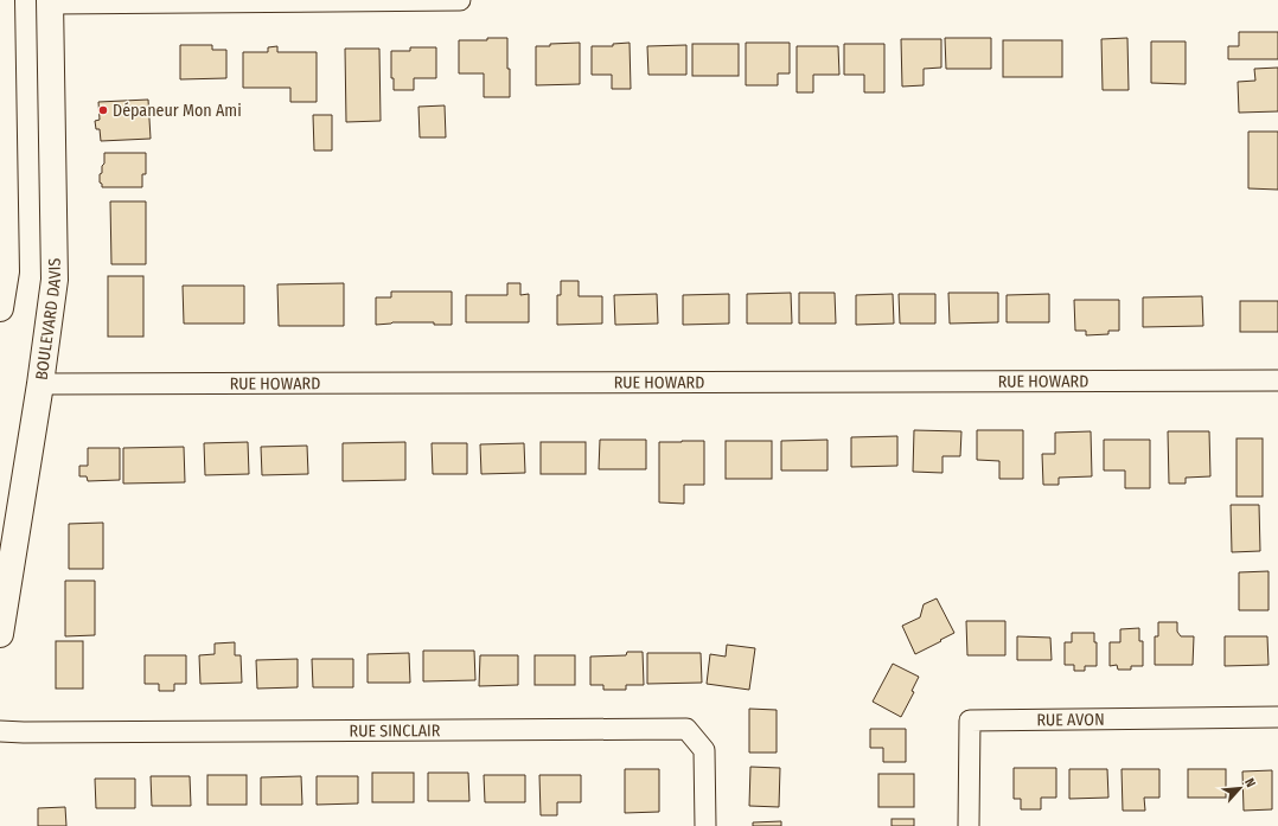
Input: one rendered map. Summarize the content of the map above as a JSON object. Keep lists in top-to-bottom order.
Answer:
{
  "streets": {
    "street": [
      "BOULEVARD DAVIS",
      "RUE HOWARD",
      "RUE AVON",
      "RUE SINCLAIR"
    ]
  },
  "crossings": [
    ["BOULEVARD DAVIS", "RUE HOWARD"]
  ],
  "places": ["Dépaneur Mon Ami"],
  "north": "top right"
}
